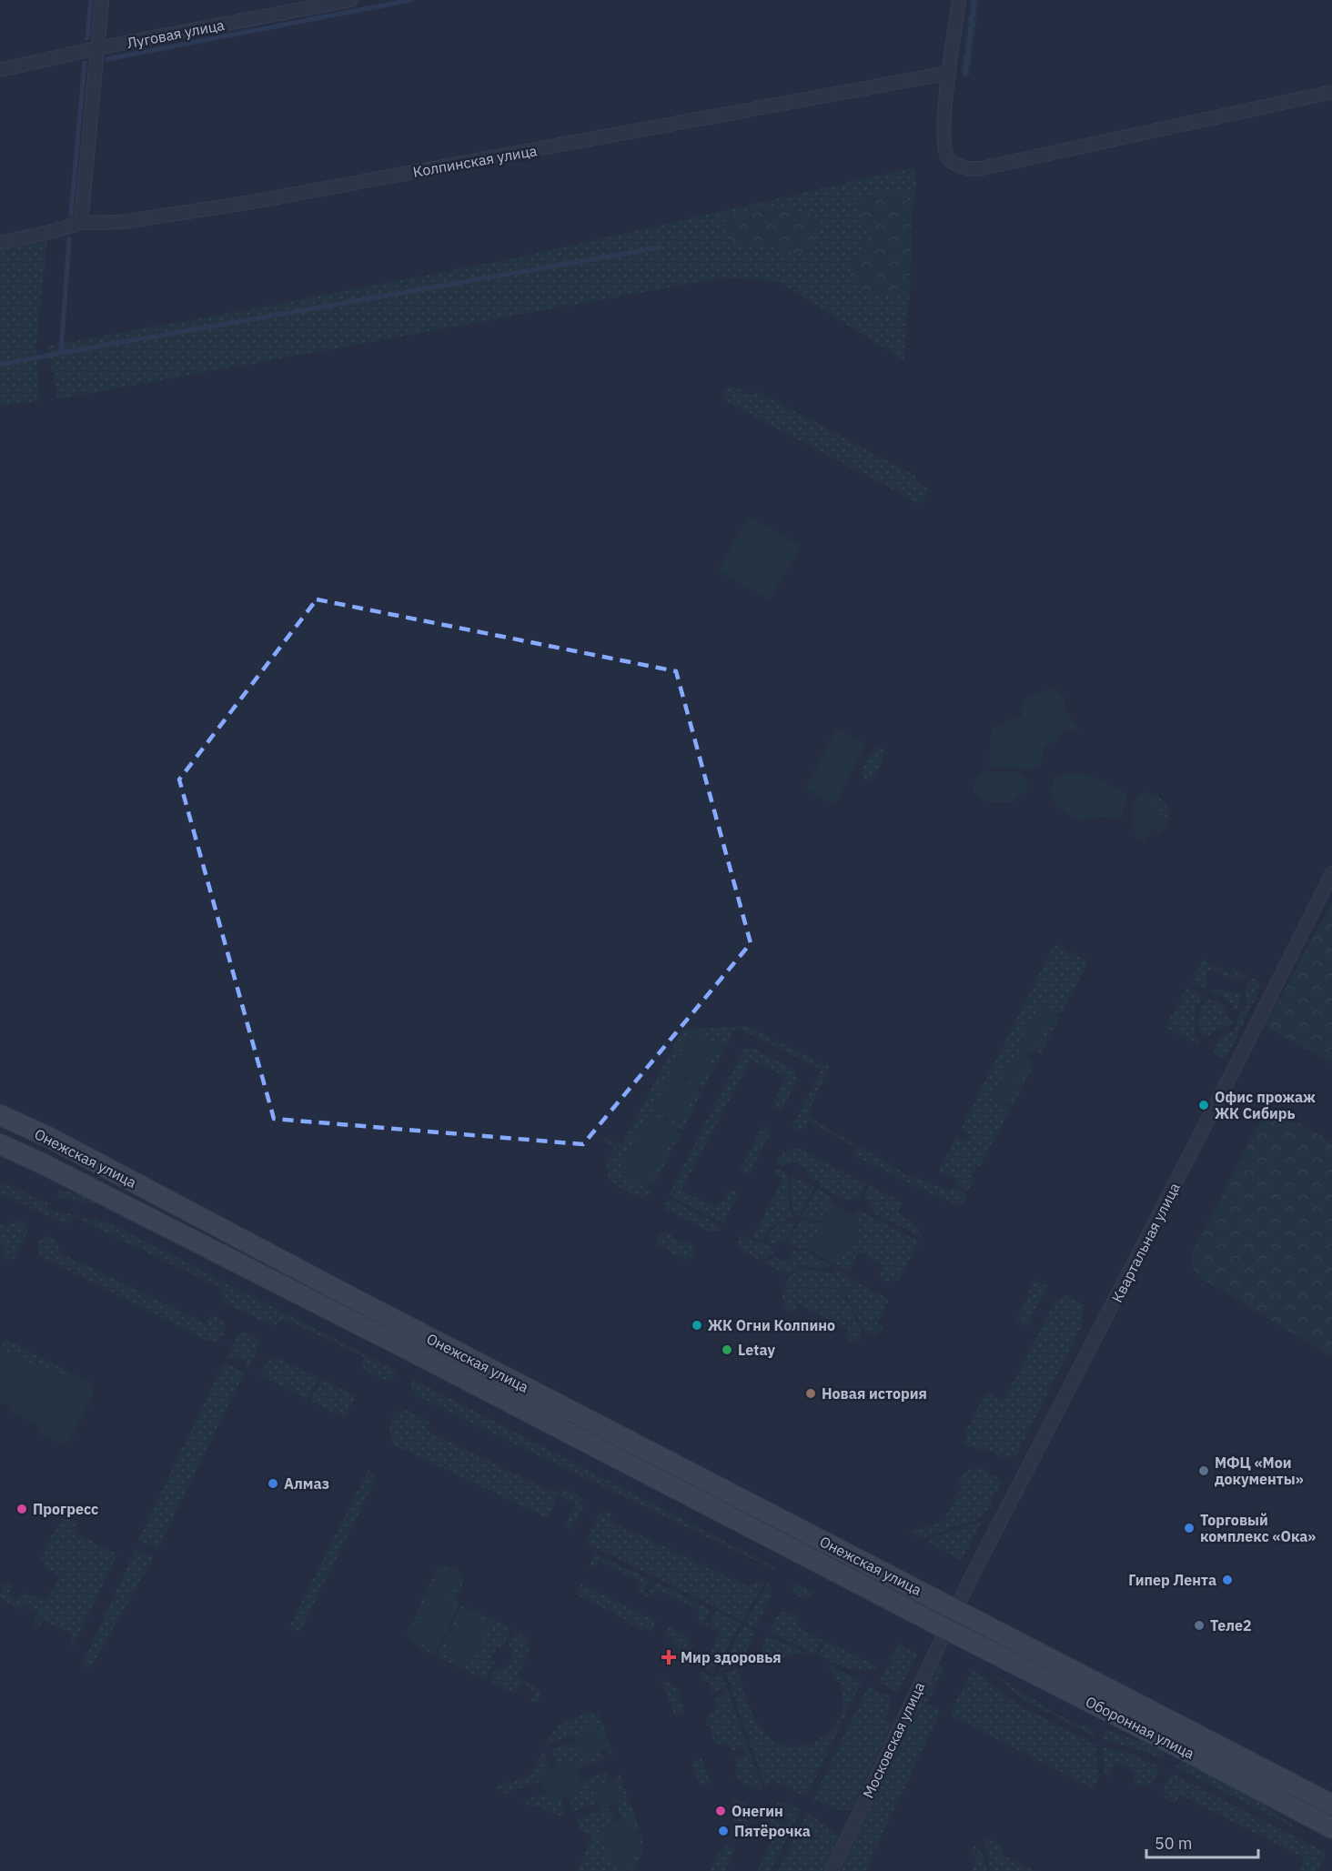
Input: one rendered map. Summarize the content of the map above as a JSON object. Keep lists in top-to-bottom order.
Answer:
{
  "streets": {
    "main road": ["Онежская улица", "Оборонная улица"],
    "street": [
      "Луговая улица",
      "Колпинская улица",
      "Квартальная улица",
      "Московская улица"
    ]
  },
  "crossings": [
    ["Онежская улица", "Квартальная улица"],
    ["Онежская улица", "Оборонная улица"],
    ["Онежская улица", "Московская улица"],
    ["Квартальная улица", "Оборонная улица"],
    ["Квартальная улица", "Московская улица"],
    ["Оборонная улица", "Московская улица"]
  ],
  "places": {
    "other": [
      "Офис прожаж ЖК Сибирь",
      "ЖК Огни Колпино",
      "Letay",
      "Новая история",
      "МФЦ «Мои документы»",
      "Алмаз",
      "Прогресс",
      "Торговый комплекс «Ока»",
      "Гипер Лента",
      "Теле2",
      "Онегин",
      "Пятёрочка"
    ],
    "health": ["Мир здоровья"]
  },
  "scale_bar": "50 m"
}
